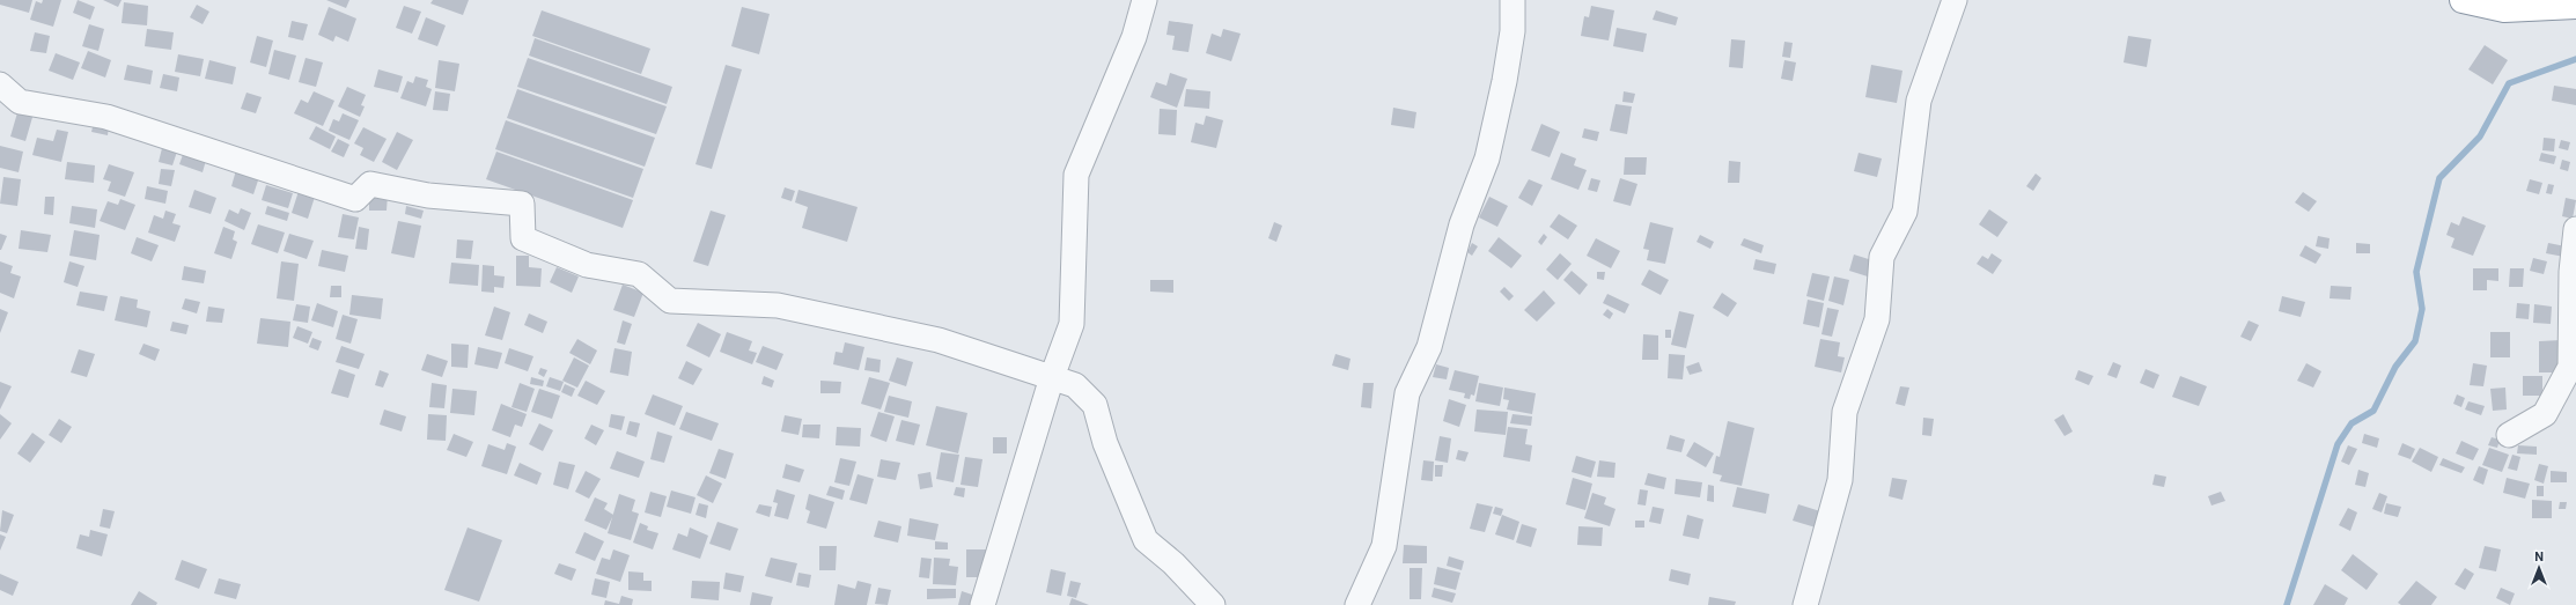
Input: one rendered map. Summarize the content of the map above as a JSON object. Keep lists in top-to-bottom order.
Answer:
{
  "north": "top"
}
